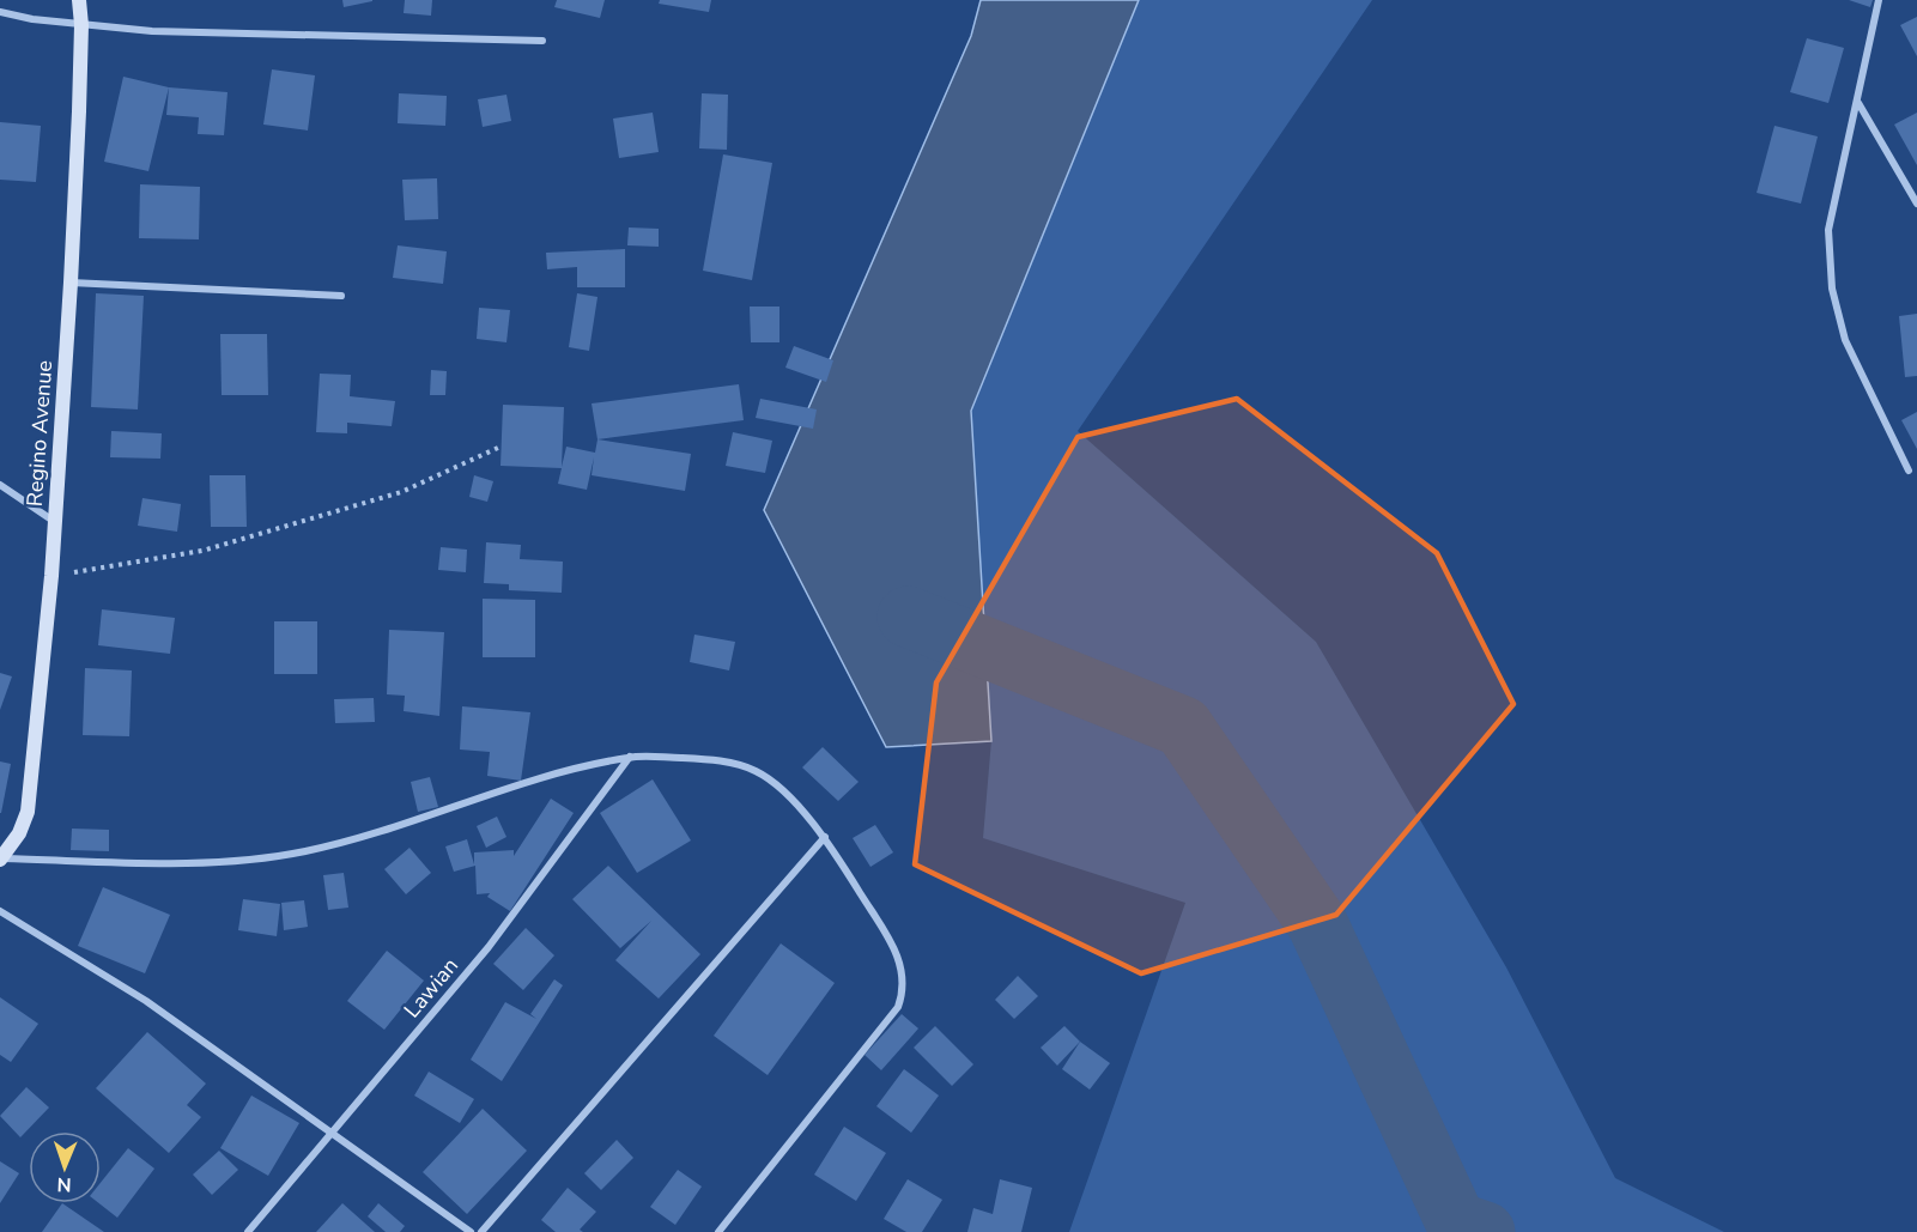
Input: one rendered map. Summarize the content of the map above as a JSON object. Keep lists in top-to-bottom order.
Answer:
{
  "streets": {
    "street": ["Regino Avenue", "Lawian"]
  },
  "north": "bottom"
}
